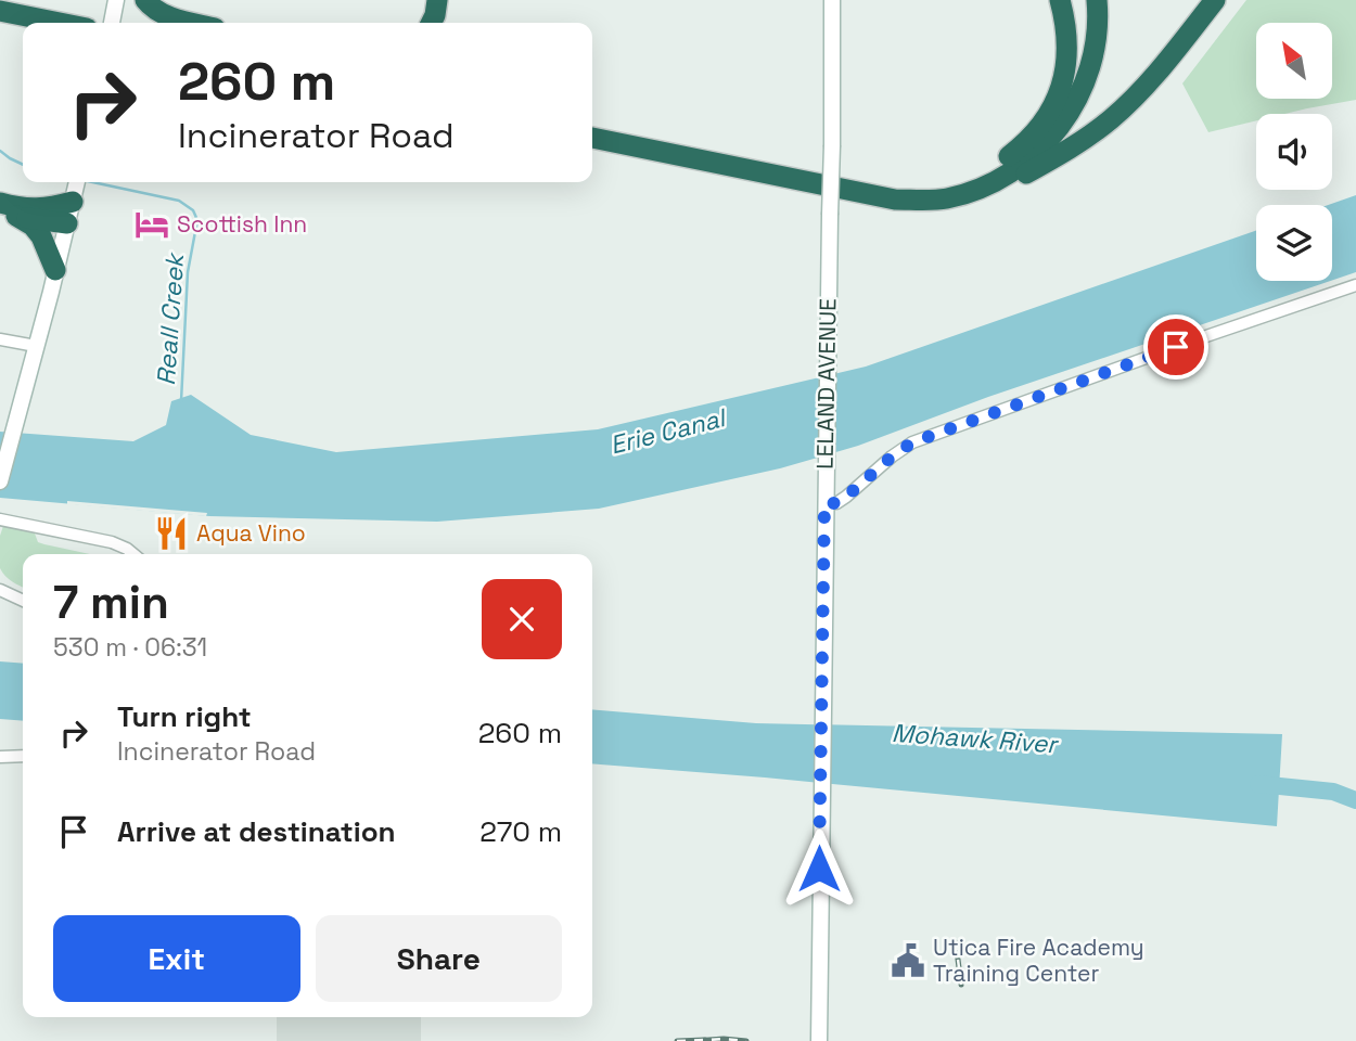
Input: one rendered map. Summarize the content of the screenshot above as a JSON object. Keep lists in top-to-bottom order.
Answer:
{
  "streets": {
    "street": ["LELAND AVENUE"]
  },
  "water": ["Reall Creek", "Erie Canal", "Mohawk River"],
  "places": {
    "hotel": ["Scottish Inn"],
    "restaurant": ["Aqua Vino"],
    "public building": ["Utica Fire Academy Training Center"]
  },
  "north": "top left",
  "page": {
    "turn": ["260 m", "Incinerator Road"],
    "heading": ["7 min", "530 m · 06:31"],
    "list": [
      {
        "name": "Turn right",
        "note": "Incinerator Road",
        "value": "260 m"
      },
      {
        "name": "Arrive at destination",
        "value": "270 m"
      }
    ],
    "buttons": ["Exit", "Share"]
  }
}
